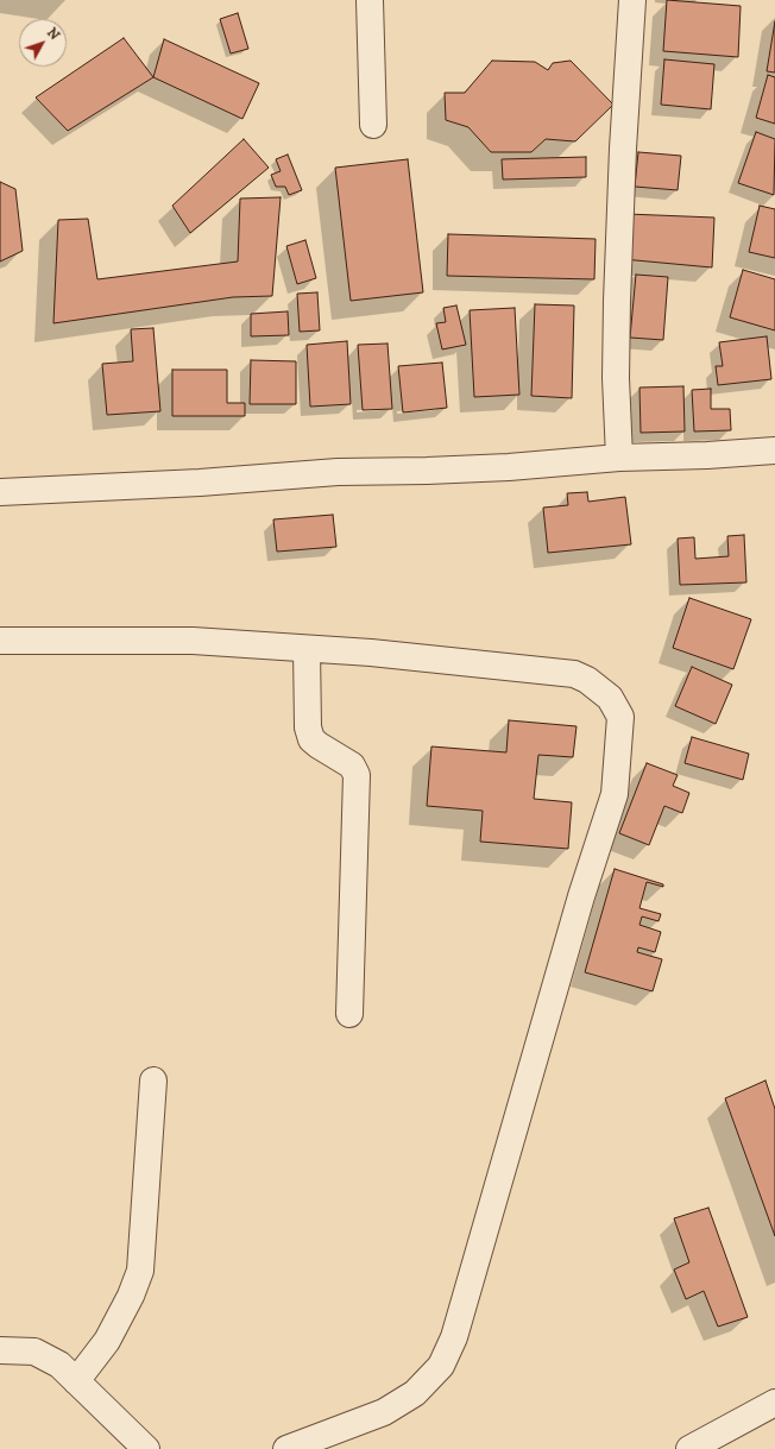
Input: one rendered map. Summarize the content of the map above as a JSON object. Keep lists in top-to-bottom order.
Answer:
{
  "north": "top right"
}
